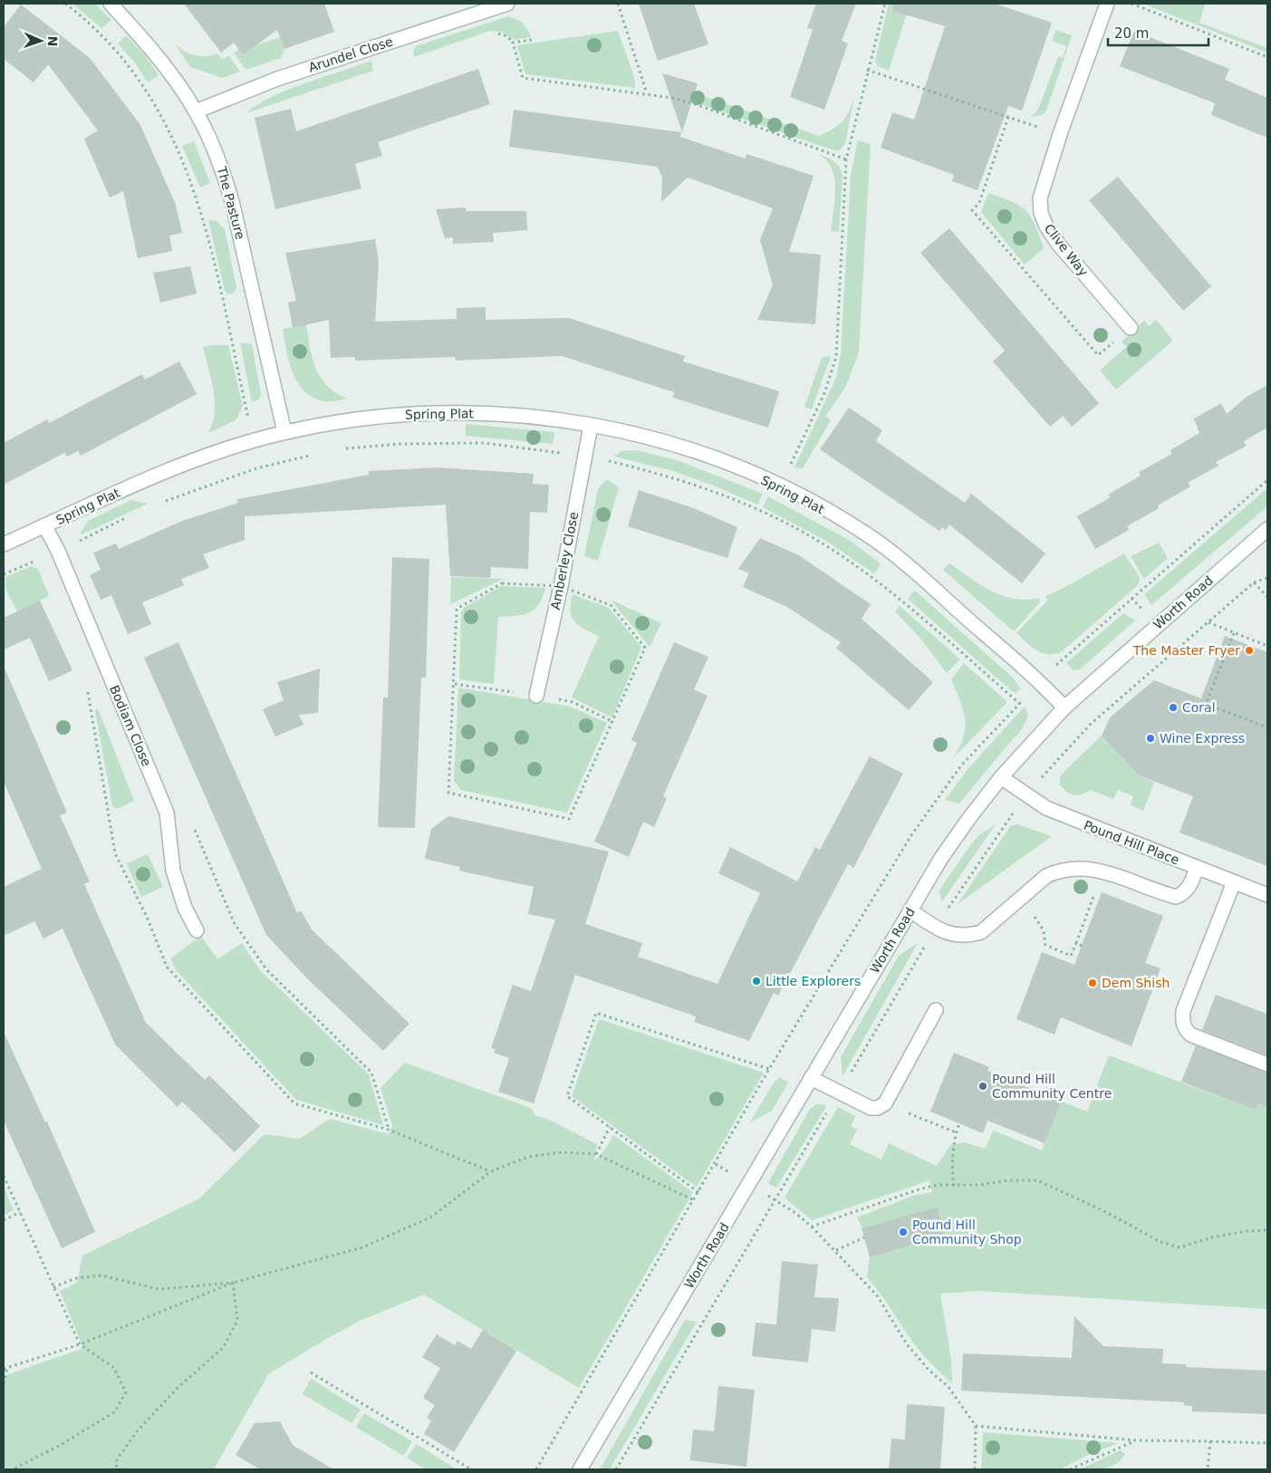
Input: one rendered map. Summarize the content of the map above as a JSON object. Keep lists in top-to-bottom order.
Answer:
{
  "streets": {
    "street": [
      "Arundel Close",
      "The Pasture",
      "Clive Way",
      "Spring Plat",
      "Amberley Close",
      "Worth Road",
      "Bodiam Close",
      "Pound Hill Place"
    ]
  },
  "crossings": [
    ["Arundel Close", "The Pasture"],
    ["The Pasture", "Spring Plat"],
    ["Spring Plat", "Amberley Close"],
    ["Spring Plat", "Worth Road"],
    ["Spring Plat", "Bodiam Close"],
    ["Worth Road", "Pound Hill Place"]
  ],
  "places": [
    "The Master Fryer",
    "Coral",
    "Wine Express",
    "Little Explorers",
    "Dem Shish",
    "Pound Hill Community Centre",
    "Pound Hill Community Shop"
  ],
  "scale_bar": "20 m",
  "north": "right"
}
